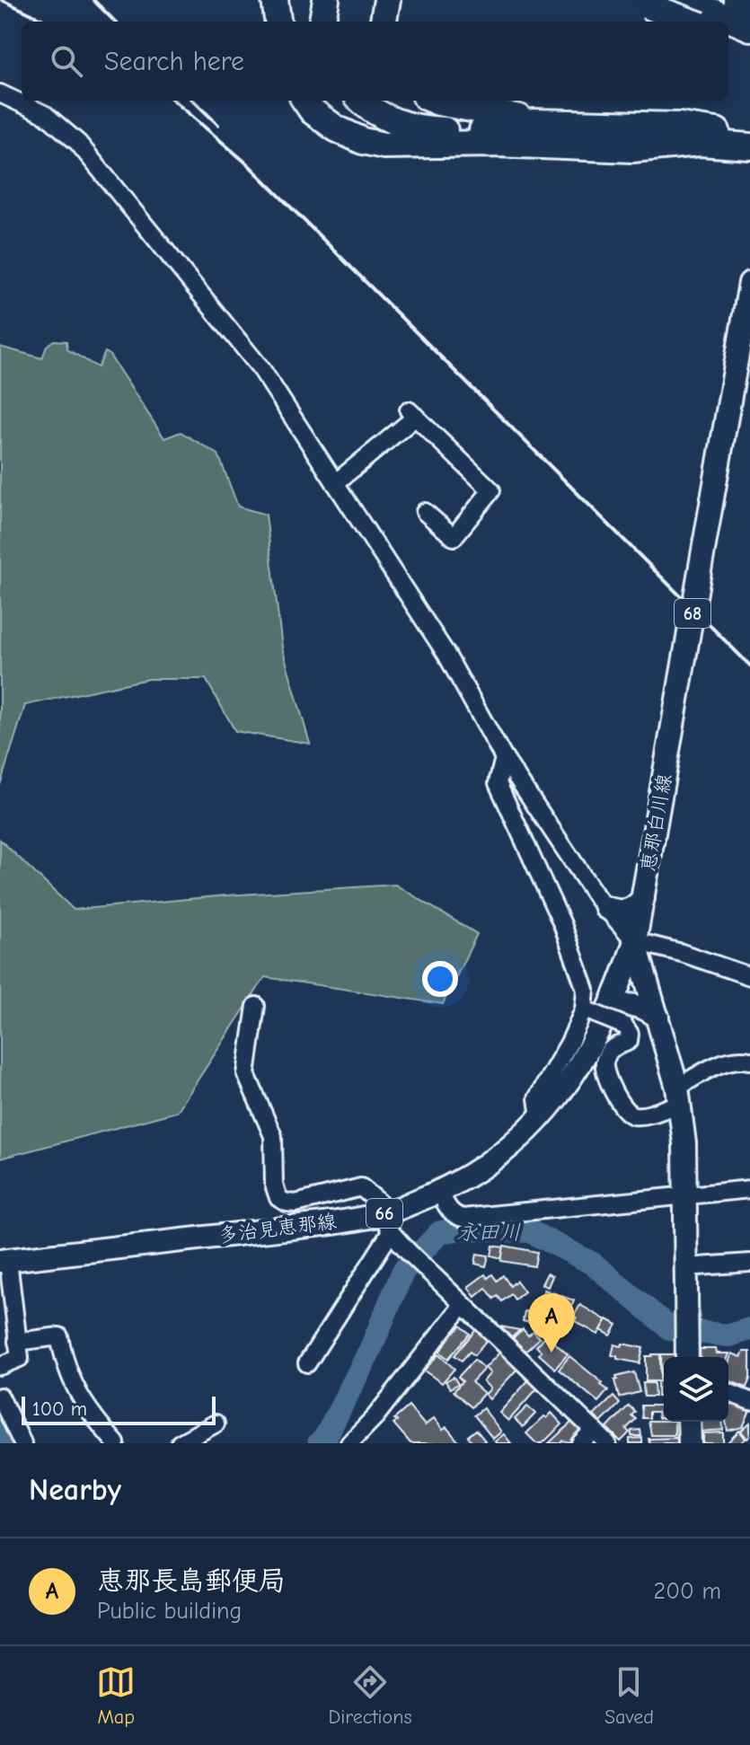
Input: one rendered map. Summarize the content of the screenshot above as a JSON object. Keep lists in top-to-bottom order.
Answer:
{
  "streets": {
    "main road": [
      "68",
      "恵那白川線",
      "66",
      "多治見恵那線"
    ]
  },
  "crossings": [
    ["恵那白川線", "多治見恵那線"]
  ],
  "water": ["永田川"],
  "scale_bar": "100 m",
  "page": {
    "search": "Search here",
    "pins": "A",
    "scale": "100 m",
    "heading": "Nearby",
    "list": [
      {
        "mark": "A",
        "name": "恵那長島郵便局",
        "note": "Public building",
        "value": "200 m"
      }
    ],
    "nav": ["Map", "Directions", "Saved"]
  }
}
